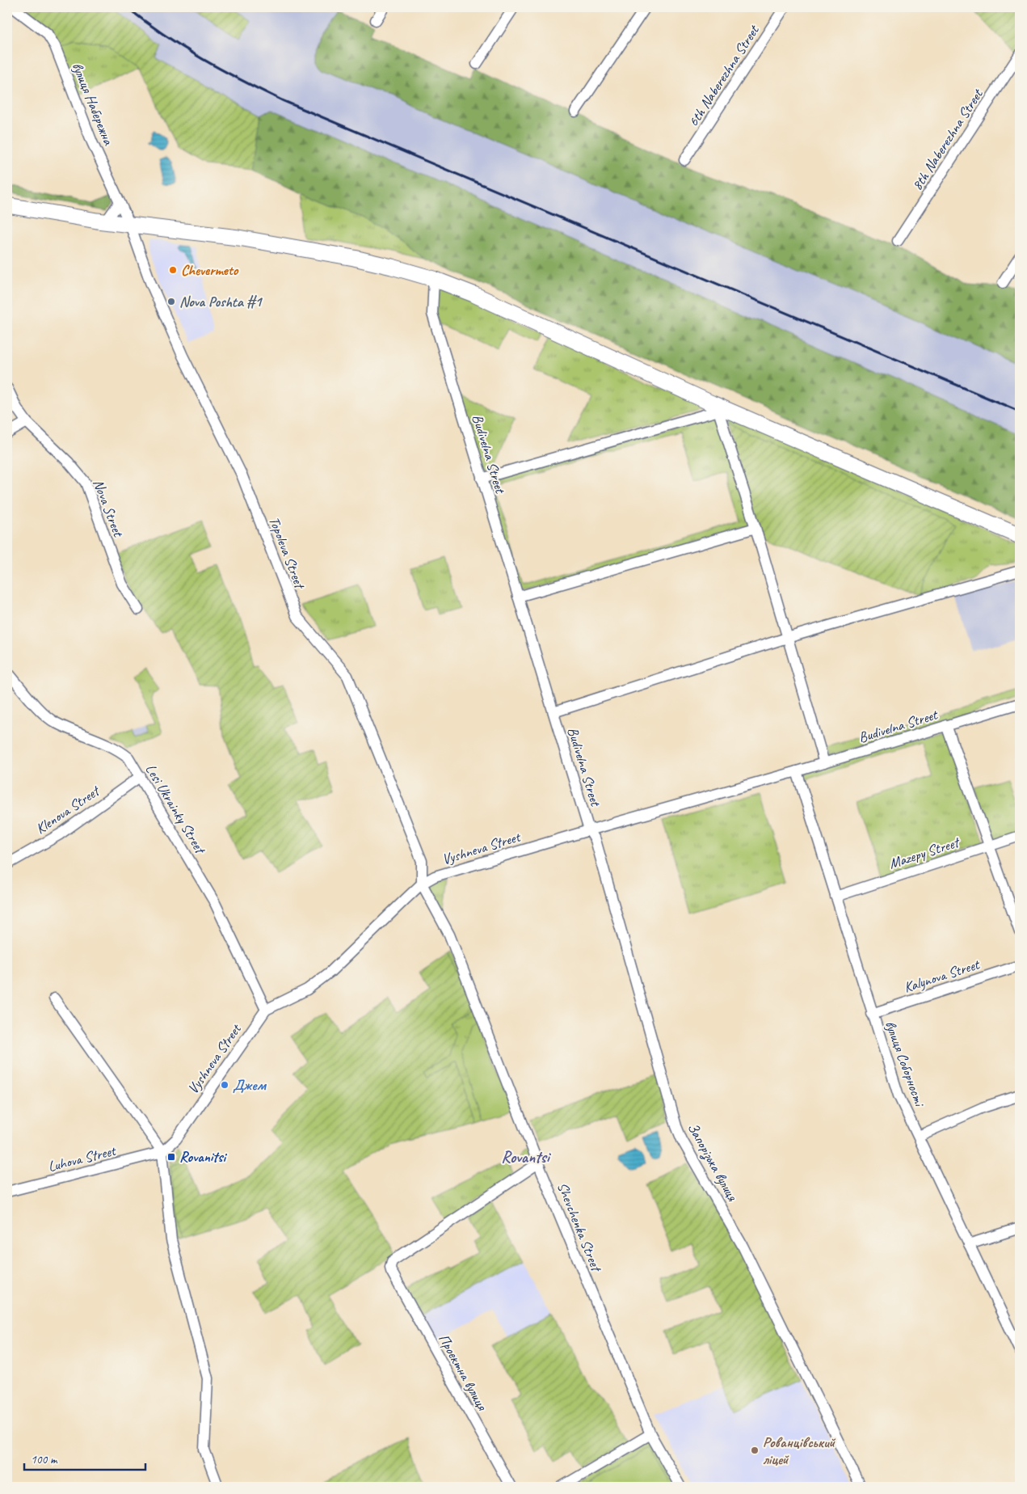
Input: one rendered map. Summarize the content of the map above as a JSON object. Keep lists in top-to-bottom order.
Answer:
{
  "streets": {
    "street": [
      "6th Naberezhna Street",
      "вулиця Набережна",
      "8th Naberezhna Street",
      "Budivelna Street",
      "Nova Street",
      "Topoleva Street",
      "Lesi Ukrainky Street",
      "Klenova Street",
      "Vyshneva Street",
      "Mazepy Street",
      "Kalynova Street",
      "вулиця Соборності",
      "Luhova Street",
      "Запорізька вулиця",
      "Shevchenka Street",
      "Проектна вулиця"
    ]
  },
  "crossings": [
    ["вулиця Набережна", "Topoleva Street"],
    ["Budivelna Street", "Vyshneva Street"],
    ["Budivelna Street", "вулиця Соборності"],
    ["Budivelna Street", "Запорізька вулиця"],
    ["Topoleva Street", "Vyshneva Street"],
    ["Topoleva Street", "Shevchenka Street"],
    ["Lesi Ukrainky Street", "Klenova Street"],
    ["Lesi Ukrainky Street", "Vyshneva Street"],
    ["Vyshneva Street", "Luhova Street"],
    ["Vyshneva Street", "Запорізька вулиця"],
    ["Vyshneva Street", "Shevchenka Street"],
    ["Mazepy Street", "вулиця Соборності"],
    ["Kalynova Street", "вулиця Соборності"],
    ["Shevchenka Street", "Проектна вулиця"]
  ],
  "districts": ["Rovantsi"],
  "places": {
    "other": [
      "Chevermeto",
      "Nova Poshta #1",
      "Джем",
      "Рованцівський ліцей"
    ],
    "transit": ["Rovanitsi"]
  },
  "scale_bar": "100 m"
}
